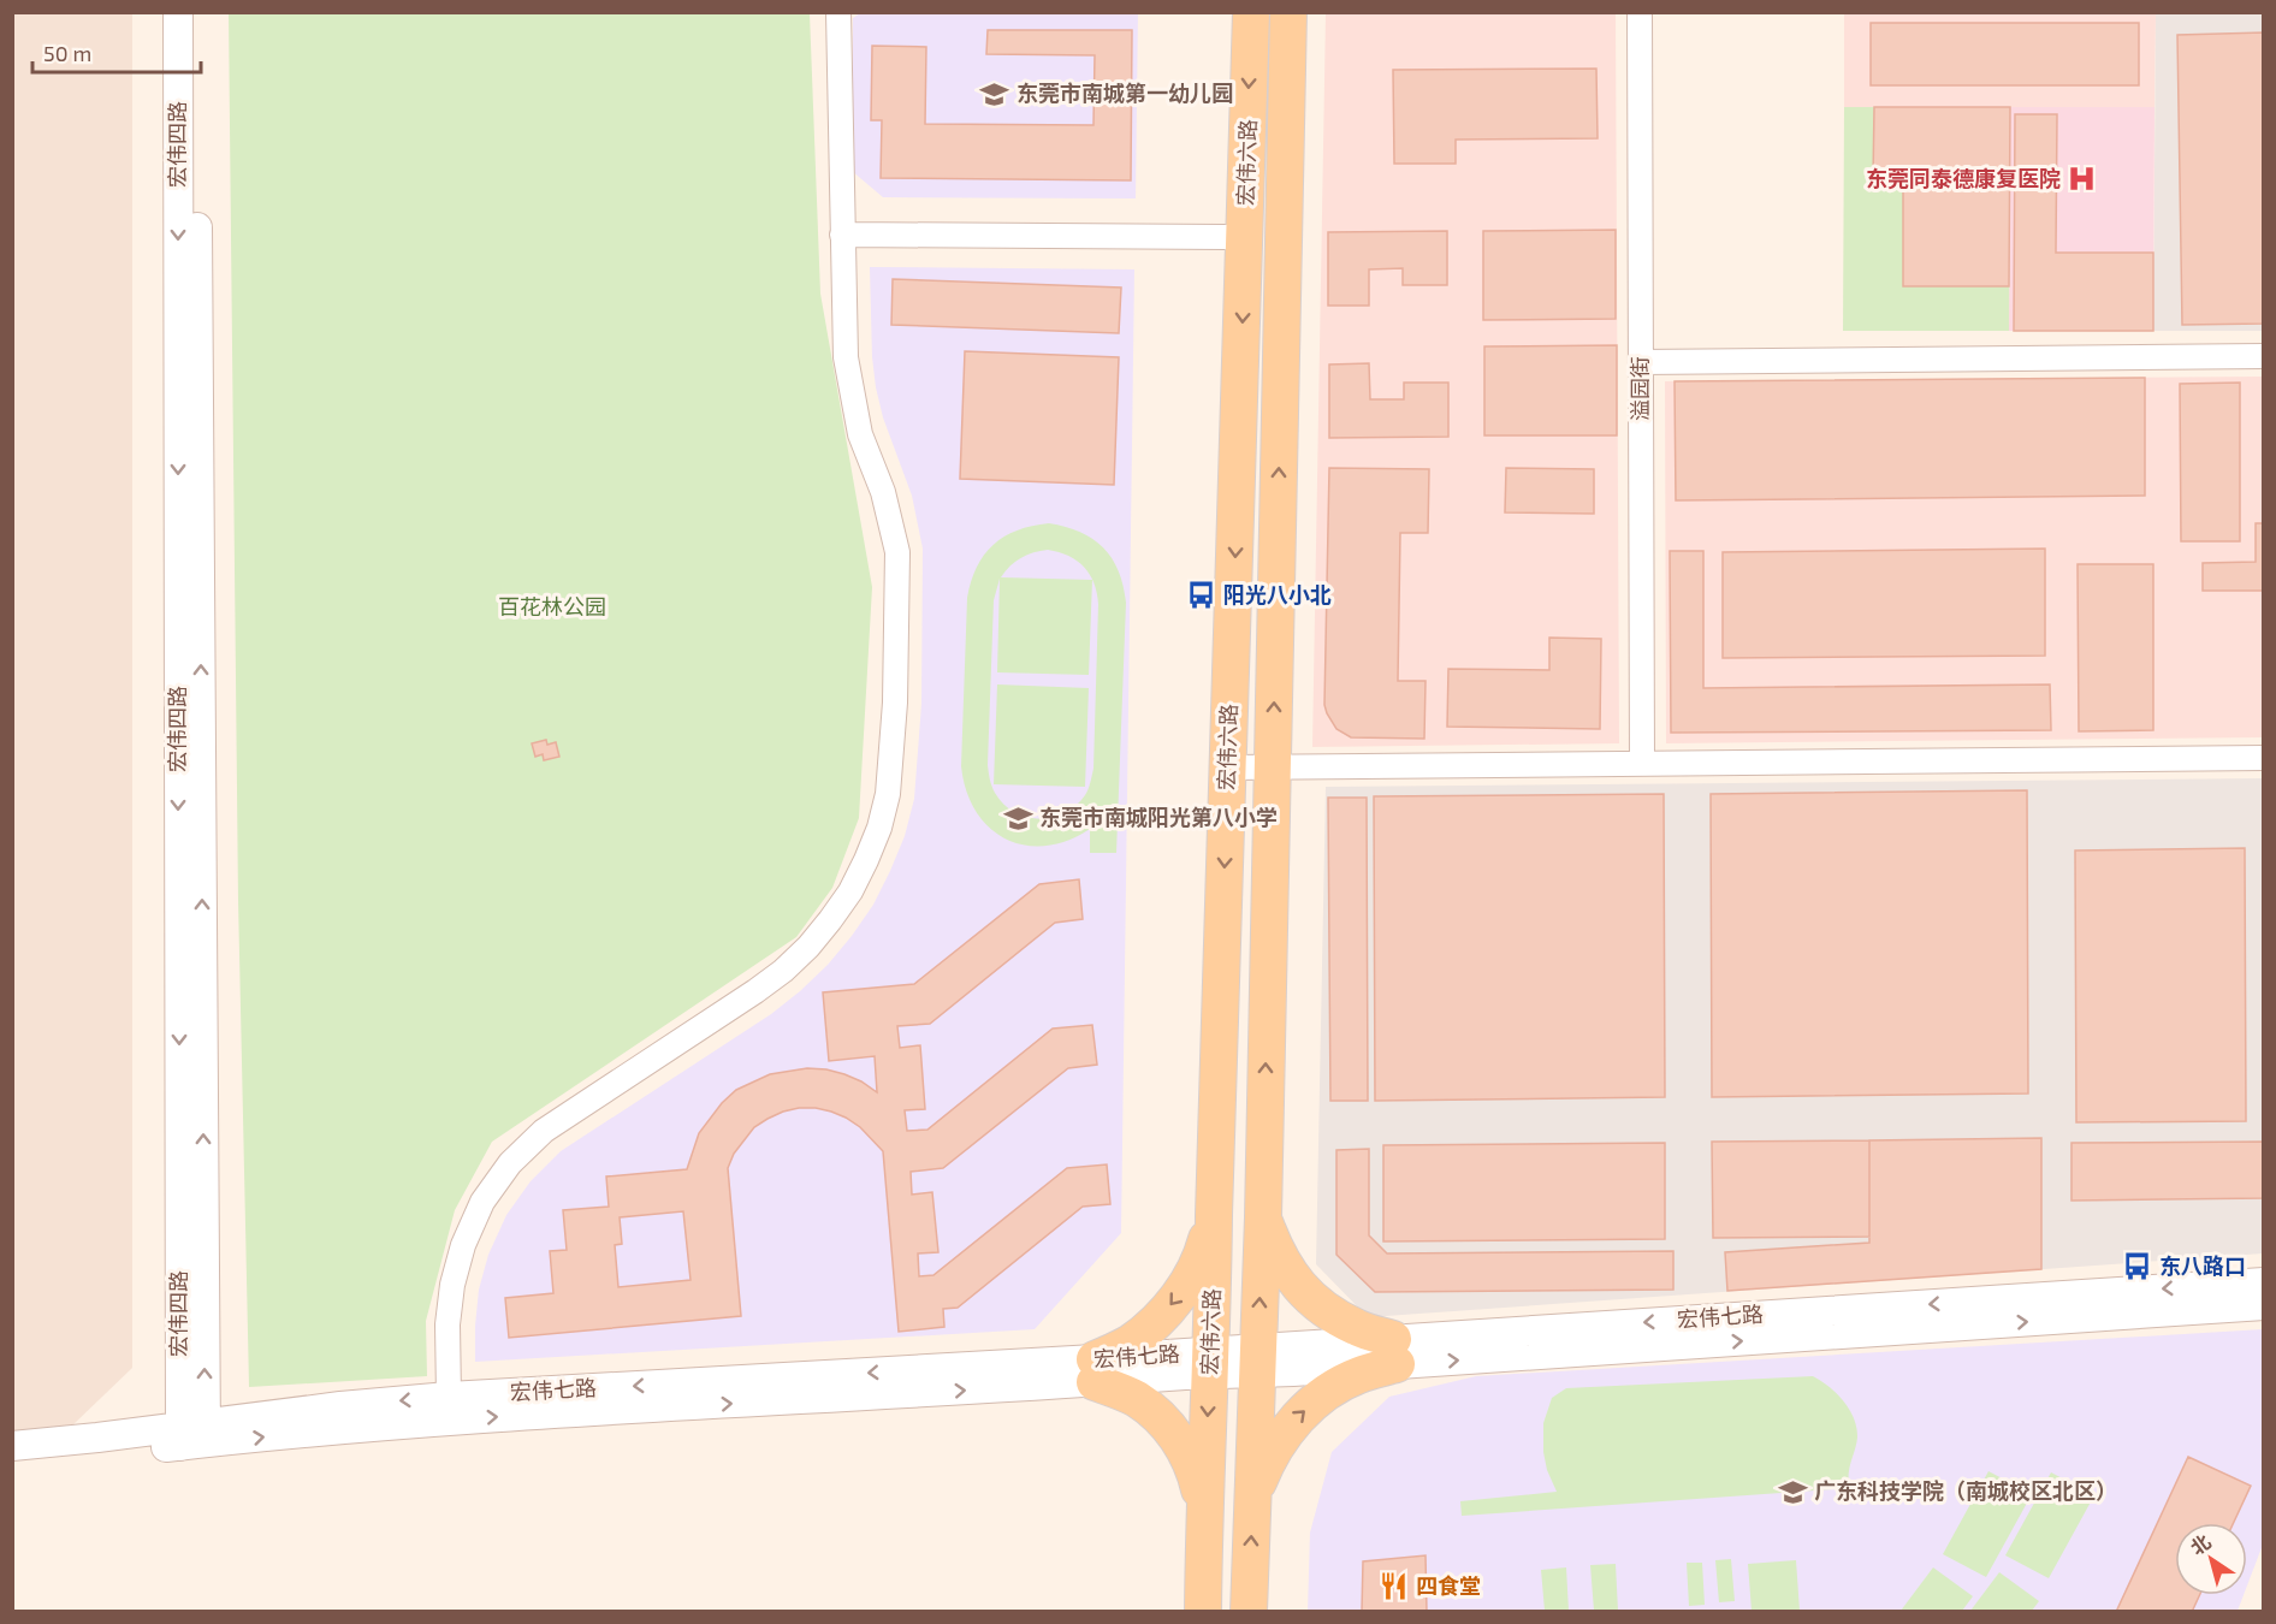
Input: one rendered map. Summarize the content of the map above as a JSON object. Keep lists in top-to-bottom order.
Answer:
{
  "streets": {
    "main road": ["宏伟六路"],
    "street": ["宏伟四路", "溢园街", "宏伟七路"]
  },
  "crossings": [
    ["宏伟四路", "宏伟七路"],
    ["宏伟六路", "宏伟七路"]
  ],
  "parks": ["百花林公园"],
  "places": {
    "school or university": ["东莞市南城第一幼儿园", "东莞市南城阳光第八小学", "广东科技学院（南城校区北区）"],
    "hospital": ["东莞同泰德康复医院"],
    "bus stop": ["阳光八小北", "东八路口"],
    "restaurant": ["四食堂"]
  },
  "scale_bar": "50 m",
  "north": "top left"
}
